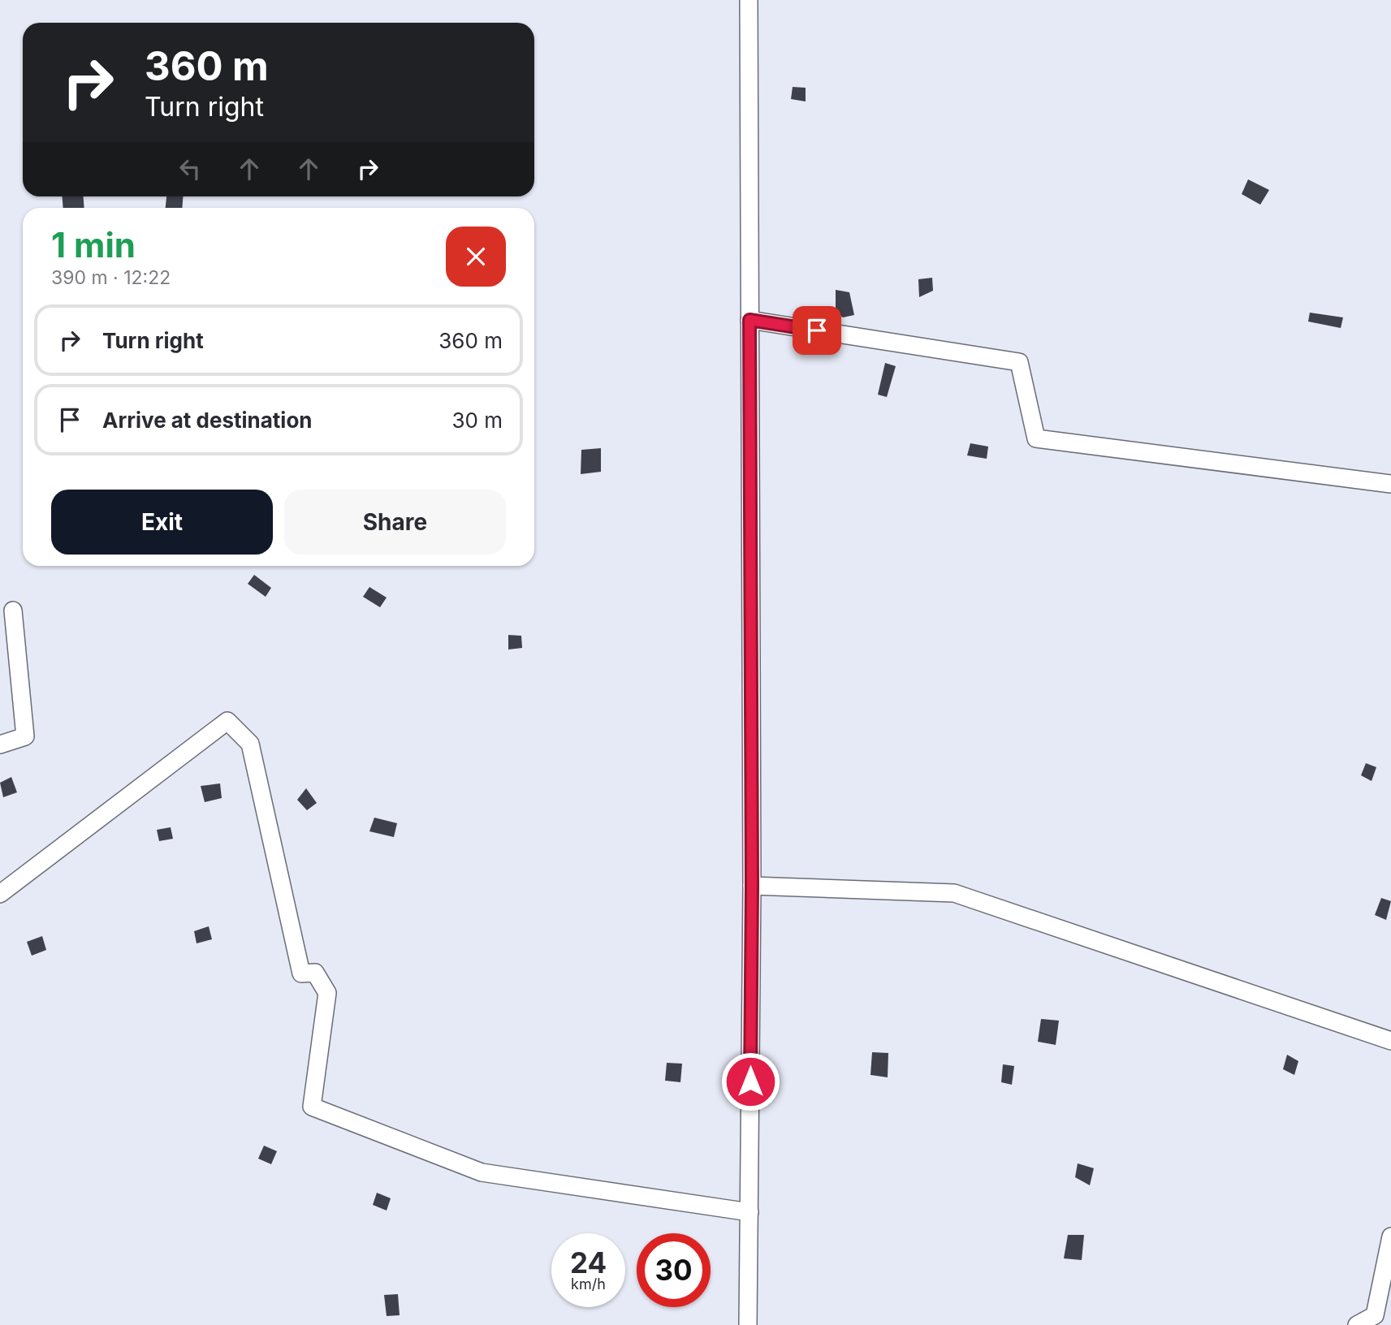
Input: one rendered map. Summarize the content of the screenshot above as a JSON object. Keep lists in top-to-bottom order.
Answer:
{
  "page": {
    "turn": ["360 m", "Turn right"],
    "heading": ["1 min", "390 m · 12:22"],
    "list": [
      {
        "name": "Turn right",
        "value": "360 m"
      },
      {
        "name": "Arrive at destination",
        "value": "30 m"
      }
    ],
    "buttons": ["Exit", "Share"],
    "speed": "24 km/h",
    "limit": "30"
  }
}
